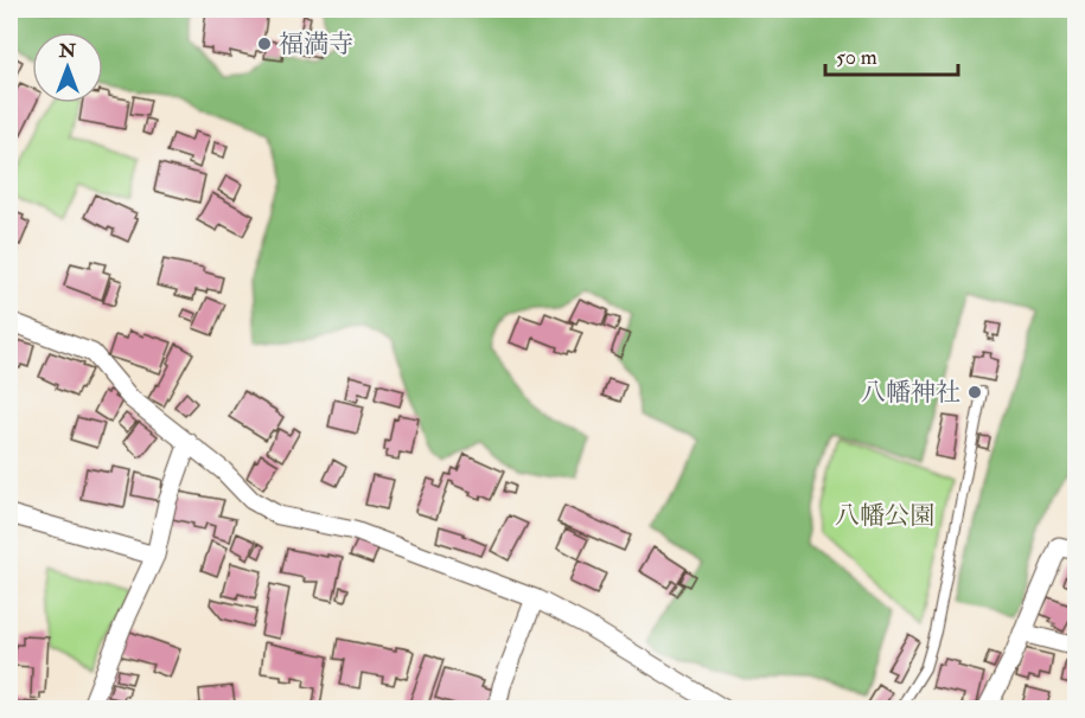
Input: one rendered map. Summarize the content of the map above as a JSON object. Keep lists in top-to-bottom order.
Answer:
{
  "parks": ["八幡公園"],
  "places": ["福満寺", "八幡神社"],
  "scale_bar": "50 m",
  "north": "top"
}
